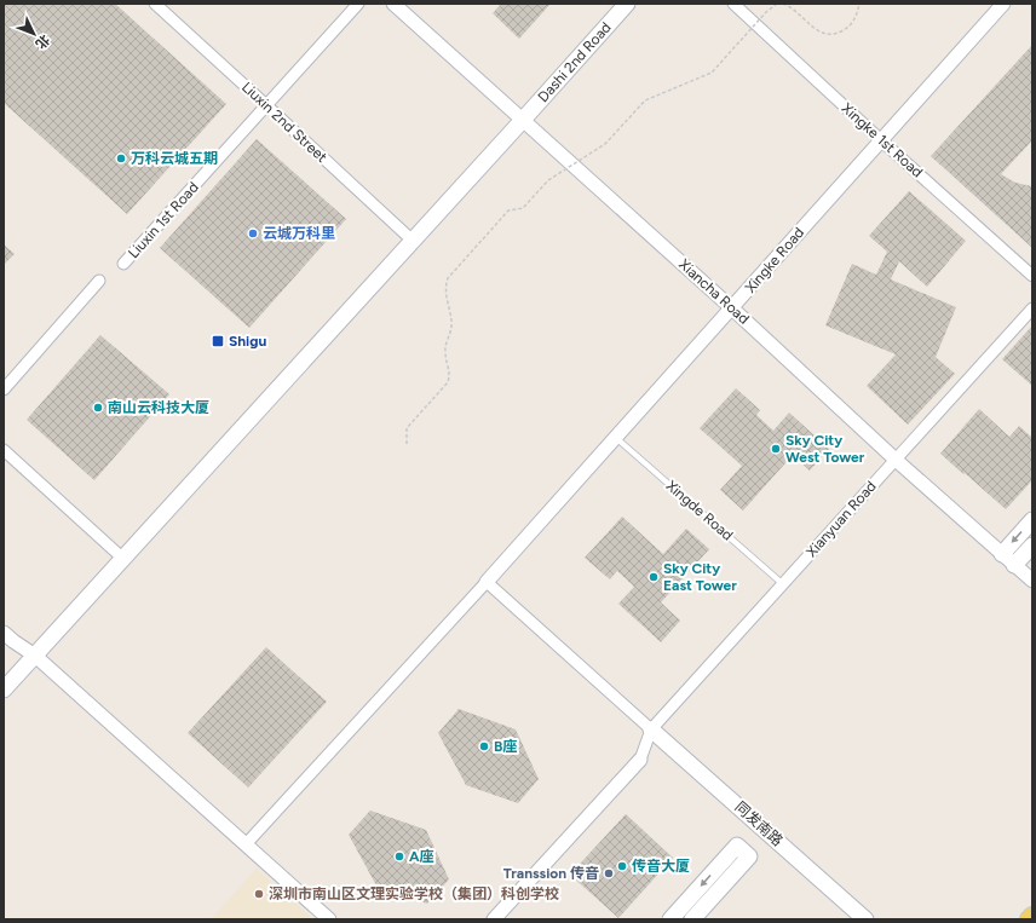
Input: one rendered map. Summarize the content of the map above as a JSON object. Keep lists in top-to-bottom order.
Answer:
{
  "streets": {
    "main road": ["Dashi 2nd Road", "同发南路"],
    "street": [
      "Liuxin 2nd Street",
      "Xingke 1st Road",
      "Liuxin 1st Road",
      "Xingke Road",
      "Xiancha Road",
      "Xianyuan Road"
    ],
    "lane": ["Xingde Road"]
  },
  "crossings": [
    ["Dashi 2nd Road", "Liuxin 2nd Street"],
    ["Dashi 2nd Road", "Xiancha Road"],
    ["Liuxin 2nd Street", "Liuxin 1st Road"],
    ["Xingke 1st Road", "Xingke Road"],
    ["Xingke Road", "Xiancha Road"],
    ["Xingke Road", "Xingde Road"],
    ["Xiancha Road", "Xianyuan Road"],
    ["Xingde Road", "Xianyuan Road"],
    ["Xianyuan Road", "同发南路"]
  ],
  "places": {
    "other": [
      "万科云城五期",
      "云城万科里",
      "南山云科技大厦",
      "Sky City West Tower",
      "Sky City East Tower",
      "B座",
      "A座",
      "传音大厦",
      "Transsion 传音",
      "深圳市南山区文理实验学校（集团）科创学校"
    ],
    "transit": ["Shigu"]
  },
  "north": "bottom right"
}
